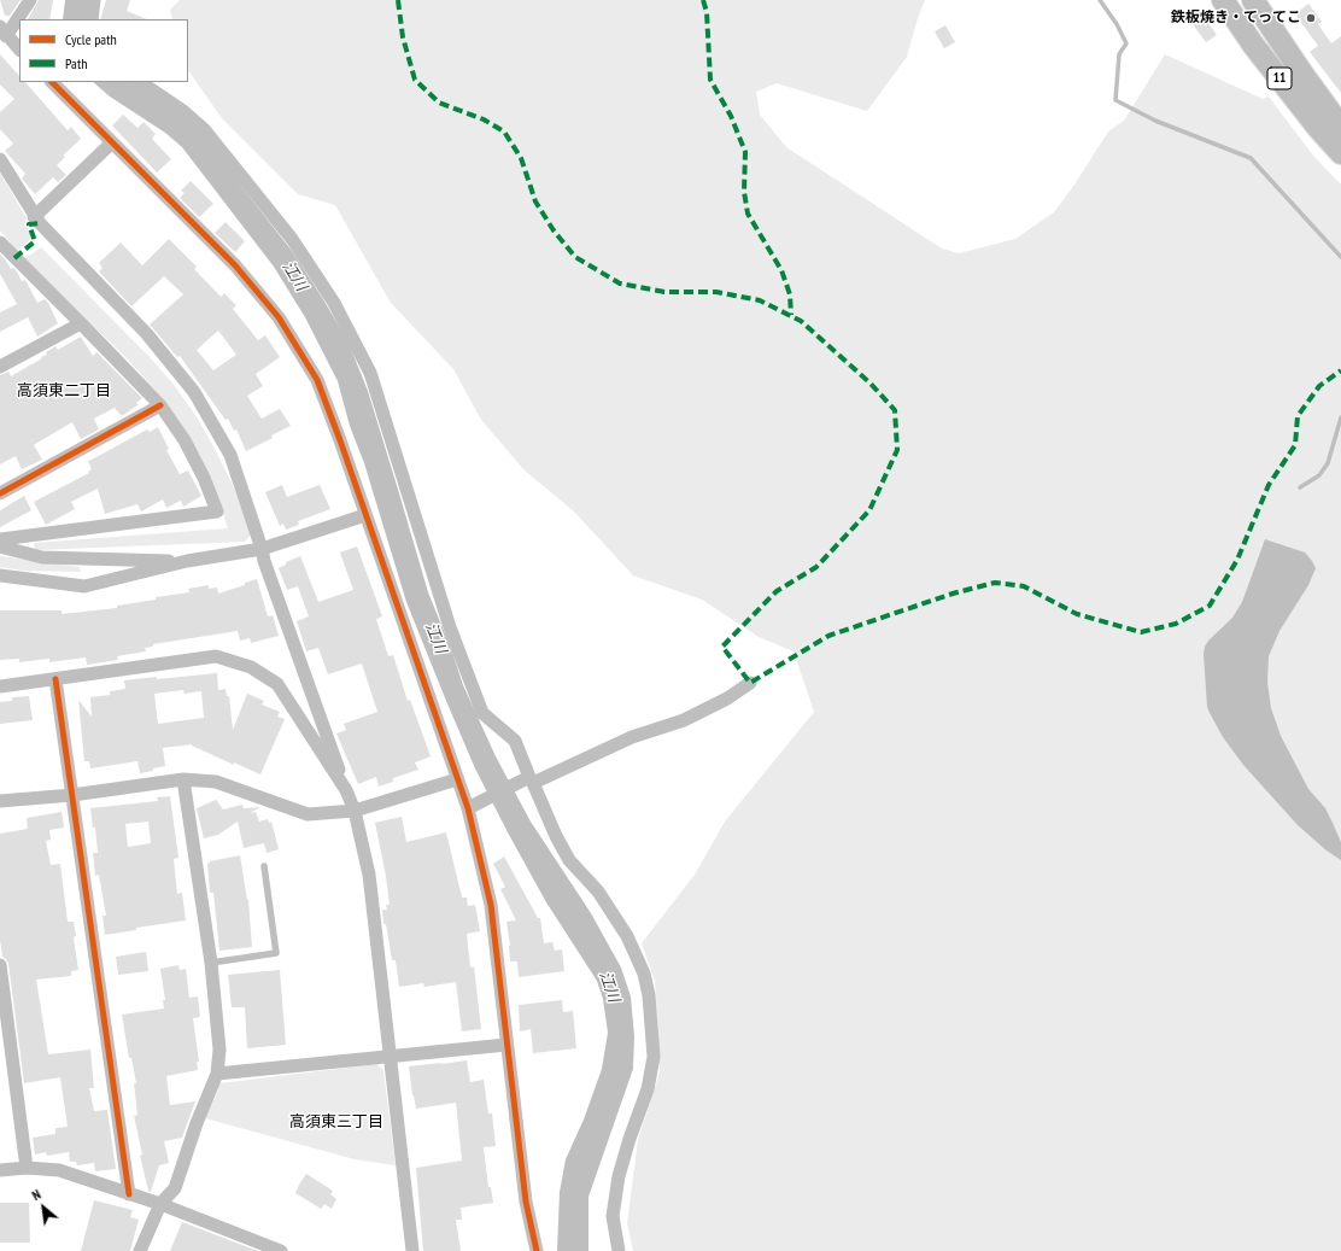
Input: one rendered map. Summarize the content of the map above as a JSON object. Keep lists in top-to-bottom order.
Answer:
{
  "streets": {
    "main road": ["11"]
  },
  "districts": ["高須東二丁目", "高須東三丁目"],
  "water": ["江川"],
  "places": ["鉄板焼き・てってこ"],
  "legend": ["Cycle path", "Path"],
  "north": "top left"
}
